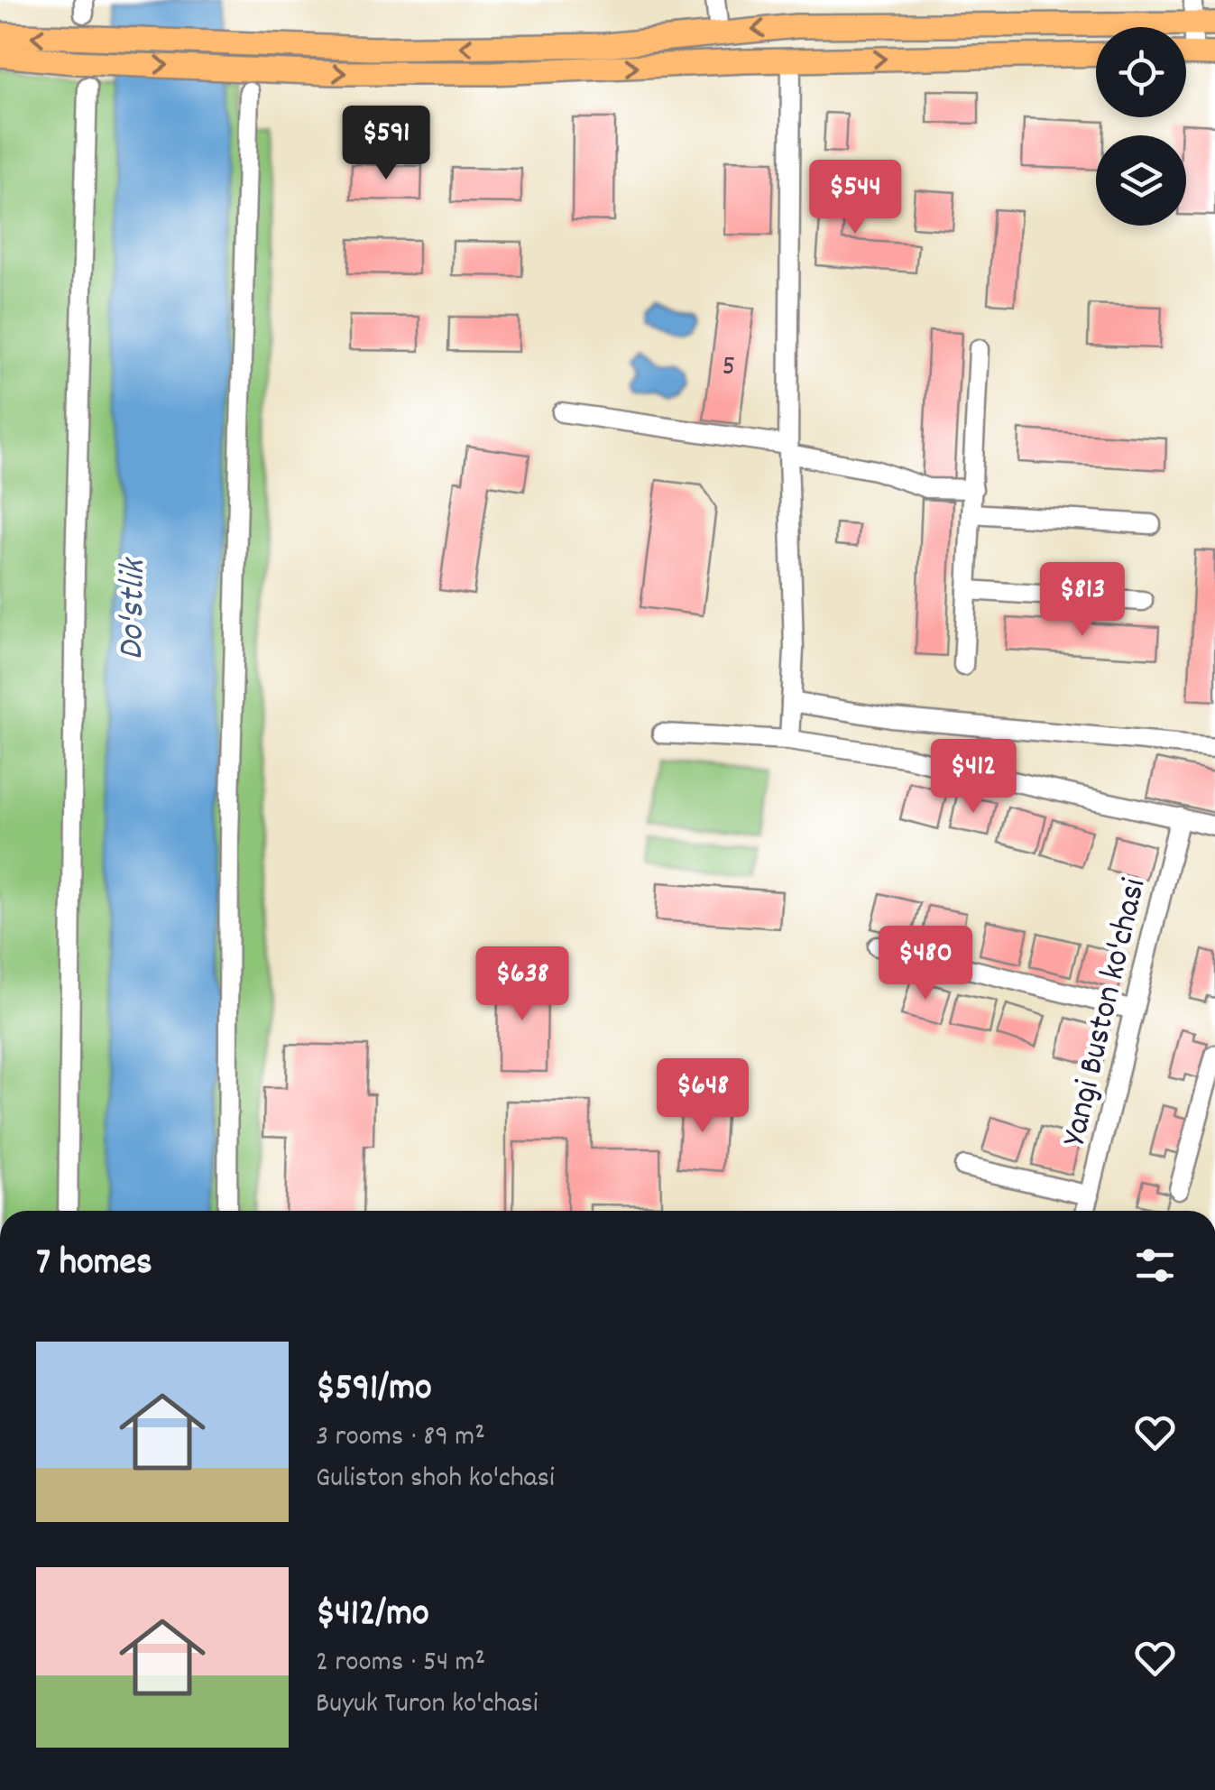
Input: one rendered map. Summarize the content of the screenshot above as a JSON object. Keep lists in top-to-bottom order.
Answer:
{
  "streets": {
    "street": ["Yangi Buston ko'chasi"]
  },
  "water": ["Do'stlik"],
  "house_numbers": ["5"],
  "page": {
    "price": [
      "$591",
      "$544",
      "$813",
      "$412",
      "$480",
      "$638",
      "$648"
    ],
    "heading": "7 homes",
    "list": [
      {
        "name": "$591/mo",
        "note": "3 rooms · 89 m² · Guliston shoh ko'chasi"
      },
      {
        "name": "$412/mo",
        "note": "2 rooms · 54 m² · Buyuk Turon ko'chasi"
      }
    ]
  }
}
